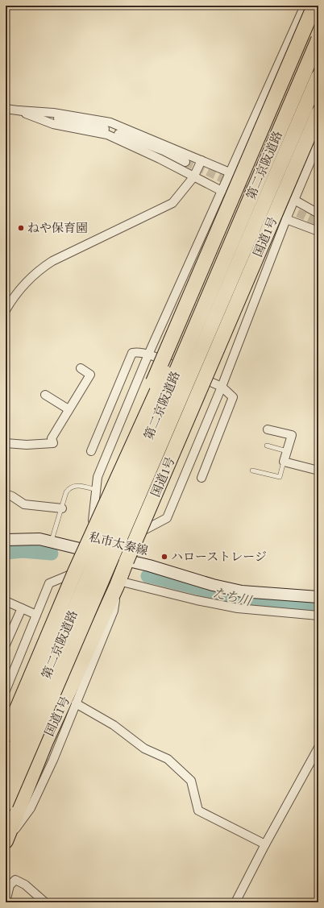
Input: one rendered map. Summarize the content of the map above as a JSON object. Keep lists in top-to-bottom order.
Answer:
{
  "streets": {
    "highway": ["第二京阪道路", "国道1号"],
    "main road": ["私市太秦線"]
  },
  "crossings": [
    ["国道1号", "私市太秦線"]
  ],
  "water": ["たち川"],
  "places": ["ねや保育園", "ハローストレージ"]
}
